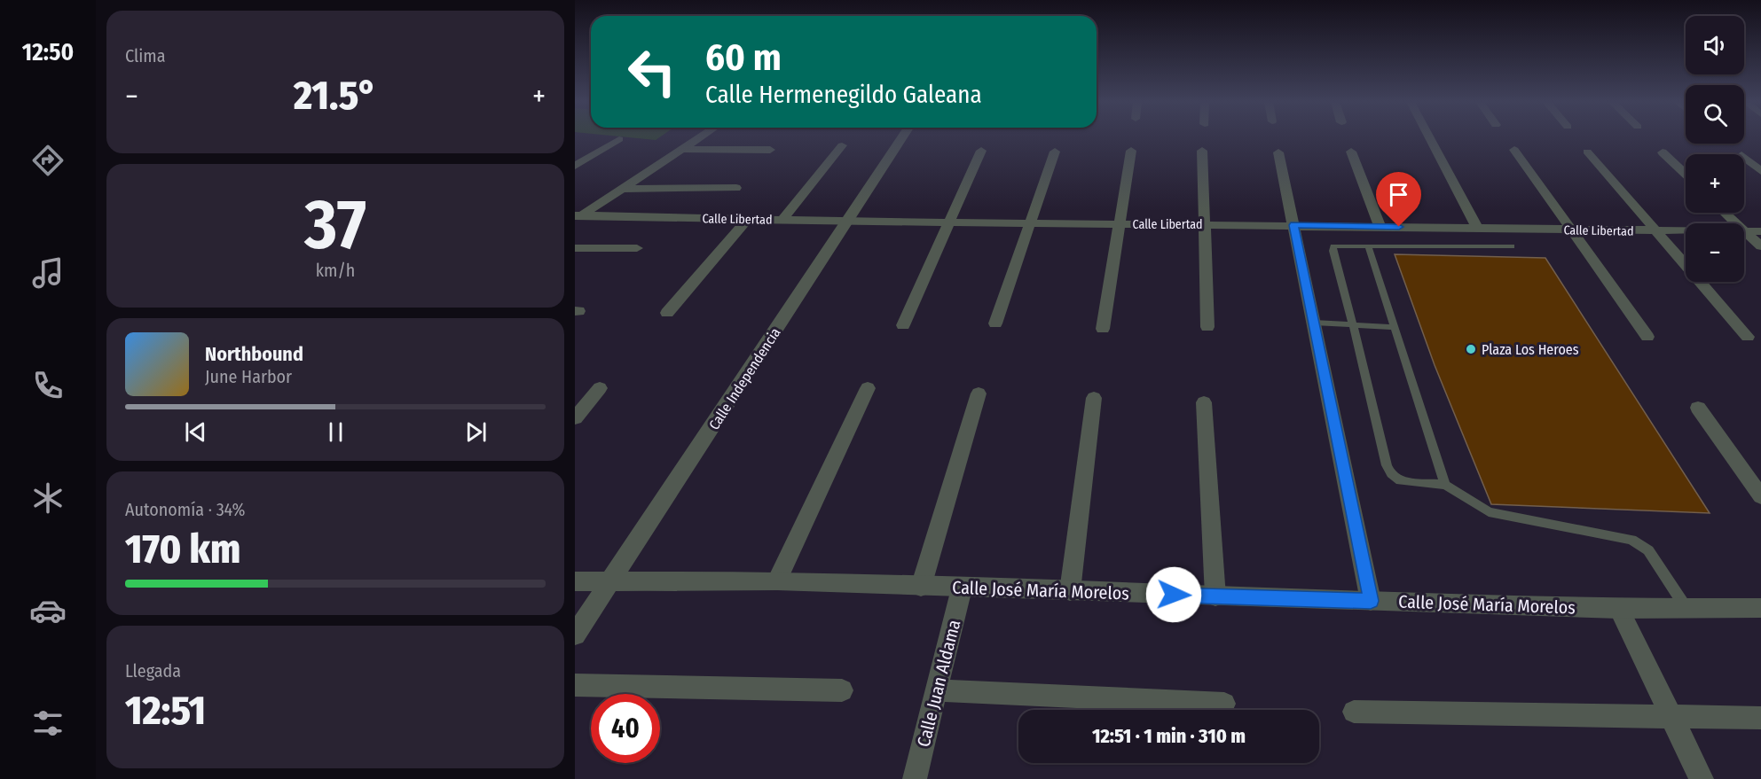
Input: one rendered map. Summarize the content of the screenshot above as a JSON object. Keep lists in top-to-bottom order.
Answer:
{
  "streets": {
    "street": [
      "Calle Libertad",
      "Calle Independencia",
      "Calle José María Morelos",
      "Calle Juan Aldama"
    ]
  },
  "crossings": [
    ["Calle Libertad", "Calle Independencia"],
    ["Calle Independencia", "Calle José María Morelos"],
    ["Calle José María Morelos", "Calle Juan Aldama"]
  ],
  "places": ["Plaza Los Heroes"],
  "page": {
    "tabs": "12:50",
    "tile": [
      "Clima",
      ["37", "km/h"],
      ["Autonomía · 34%", "170 km"],
      ["Llegada", "12:51"]
    ],
    "map_buttons": ["+", "−"],
    "turn": ["60 m", "Calle Hermenegildo Galeana"],
    "heat": ["−", "21.5°", "+"],
    "song": ["Northbound", "June Harbor"],
    "limit": "40",
    "trip": "12:51 · 1 min · 310 m"
  }
}
